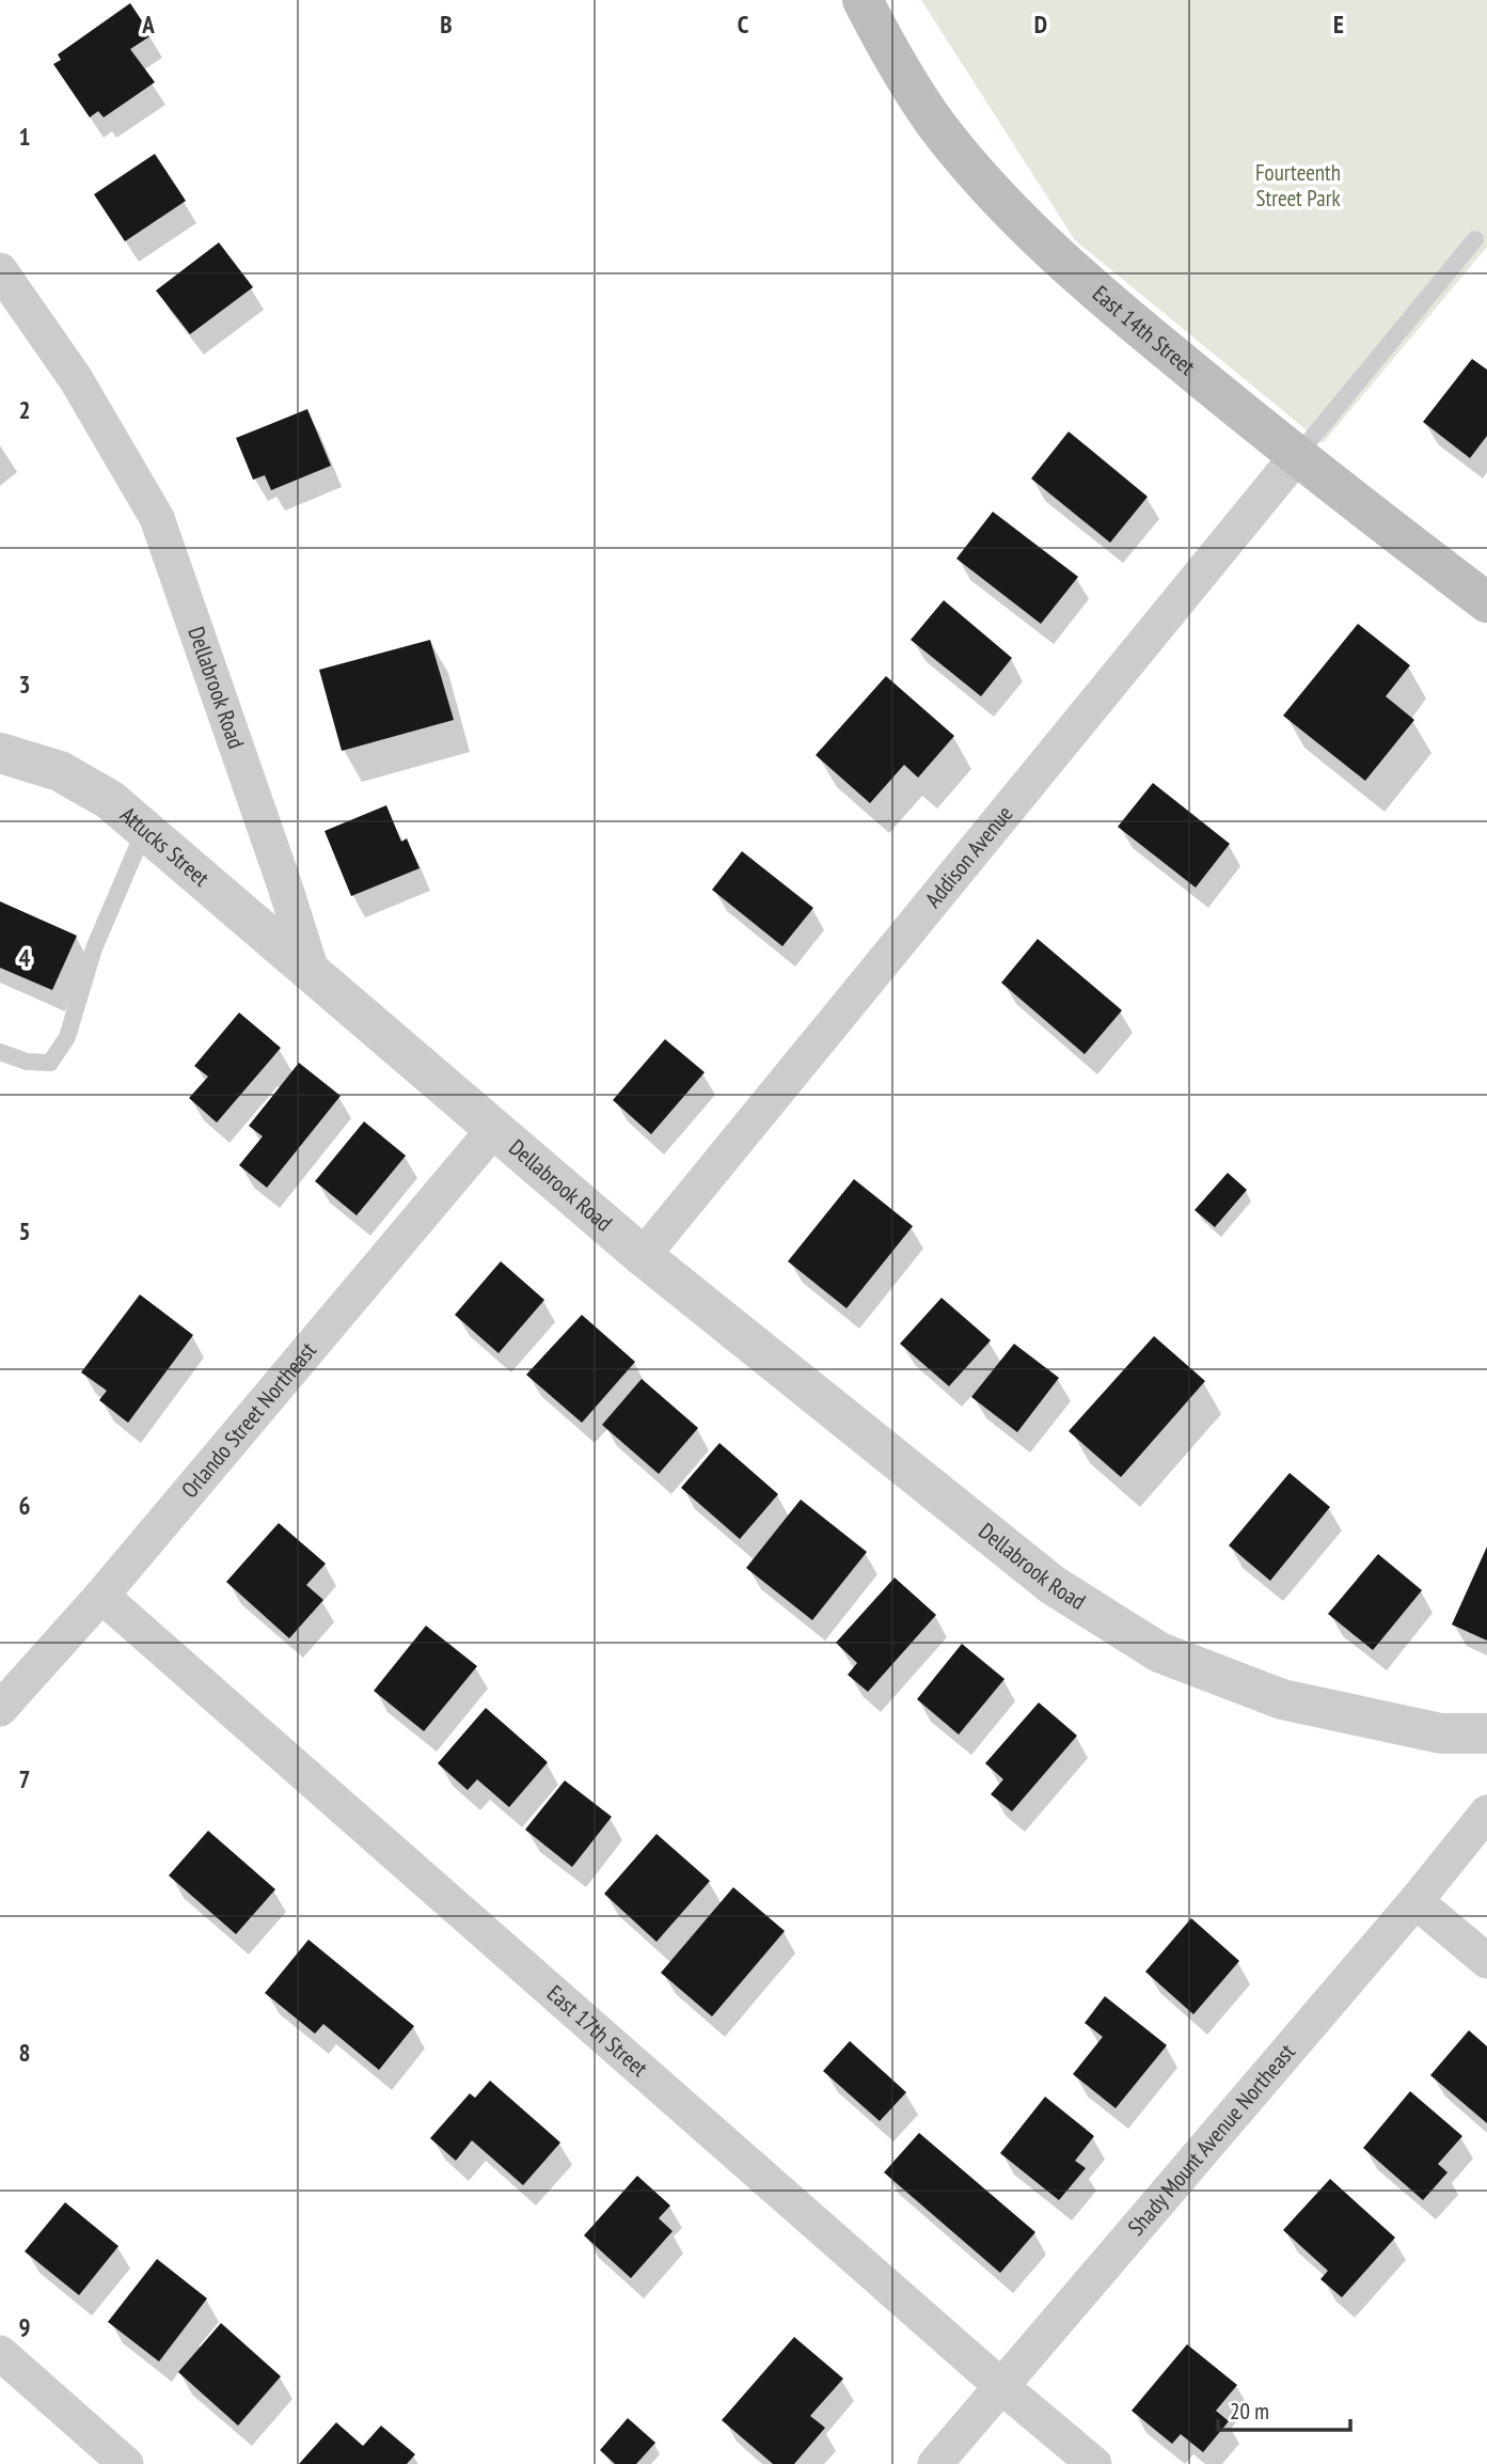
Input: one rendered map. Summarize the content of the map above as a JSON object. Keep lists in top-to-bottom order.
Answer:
{
  "streets": {
    "main road": ["East 14th Street"],
    "street": [
      "Dellabrook Road",
      "Attucks Street",
      "Addison Avenue",
      "Orlando Street Northeast",
      "East 17th Street",
      "Shady Mount Avenue Northeast"
    ]
  },
  "crossings": [
    ["East 14th Street", "Addison Avenue"],
    ["Dellabrook Road", "Attucks Street"],
    ["Dellabrook Road", "Addison Avenue"],
    ["Dellabrook Road", "Orlando Street Northeast"],
    ["Orlando Street Northeast", "East 17th Street"],
    ["East 17th Street", "Shady Mount Avenue Northeast"]
  ],
  "parks": ["Fourteenth Street Park"],
  "scale_bar": "20 m",
  "grid": {
    "columns": [
      "A",
      "B",
      "C",
      "D",
      "E"
    ],
    "rows": [
      "1",
      "2",
      "3",
      "4",
      "5",
      "6",
      "7",
      "8",
      "9"
    ]
  }
}
